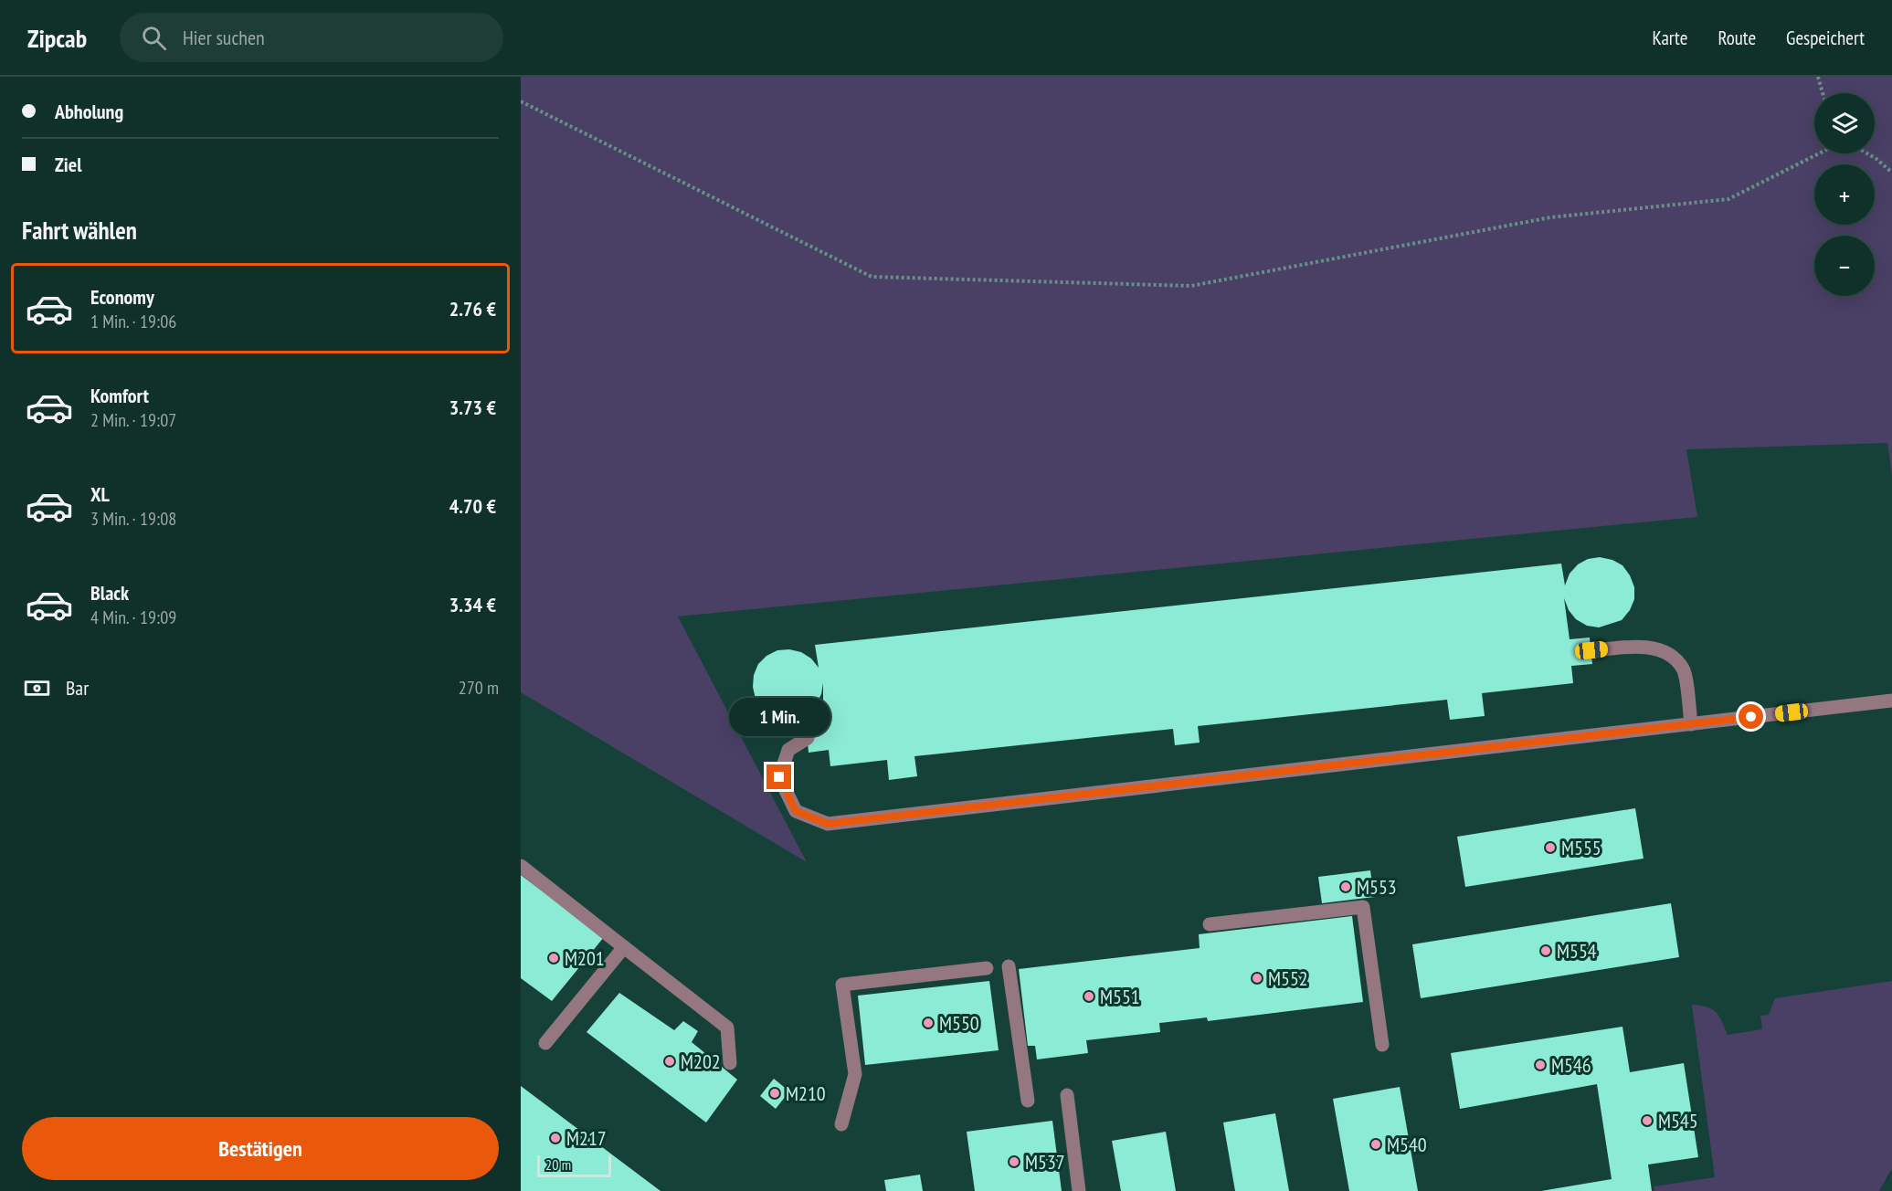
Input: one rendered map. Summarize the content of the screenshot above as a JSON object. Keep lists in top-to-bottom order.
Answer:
{
  "places": [
    "M555",
    "M553",
    "M554",
    "M201",
    "M552",
    "M551",
    "M550",
    "M202",
    "M546",
    "M210",
    "M545",
    "M217",
    "M540",
    "M537"
  ],
  "scale_bar": "20 m",
  "page": {
    "header": "Zipcab",
    "search": "Hier suchen",
    "nav": ["Karte", "Route", "Gespeichert"],
    "banner": ["Abholung", "Ziel"],
    "map_buttons": ["+", "−"],
    "heading": "Fahrt wählen",
    "list": [
      {
        "name": "Economy",
        "note": "1 Min. · 19:06",
        "value": "2.76 €"
      },
      {
        "name": "Komfort",
        "note": "2 Min. · 19:07",
        "value": "3.73 €"
      },
      {
        "name": "XL",
        "note": "3 Min. · 19:08",
        "value": "4.70 €"
      },
      {
        "name": "Black",
        "note": "4 Min. · 19:09",
        "value": "3.34 €"
      }
    ],
    "pay": ["Bar", "270 m"],
    "bubble": "1 Min.",
    "buttons": "Bestätigen",
    "scale": "20 m"
  }
}
